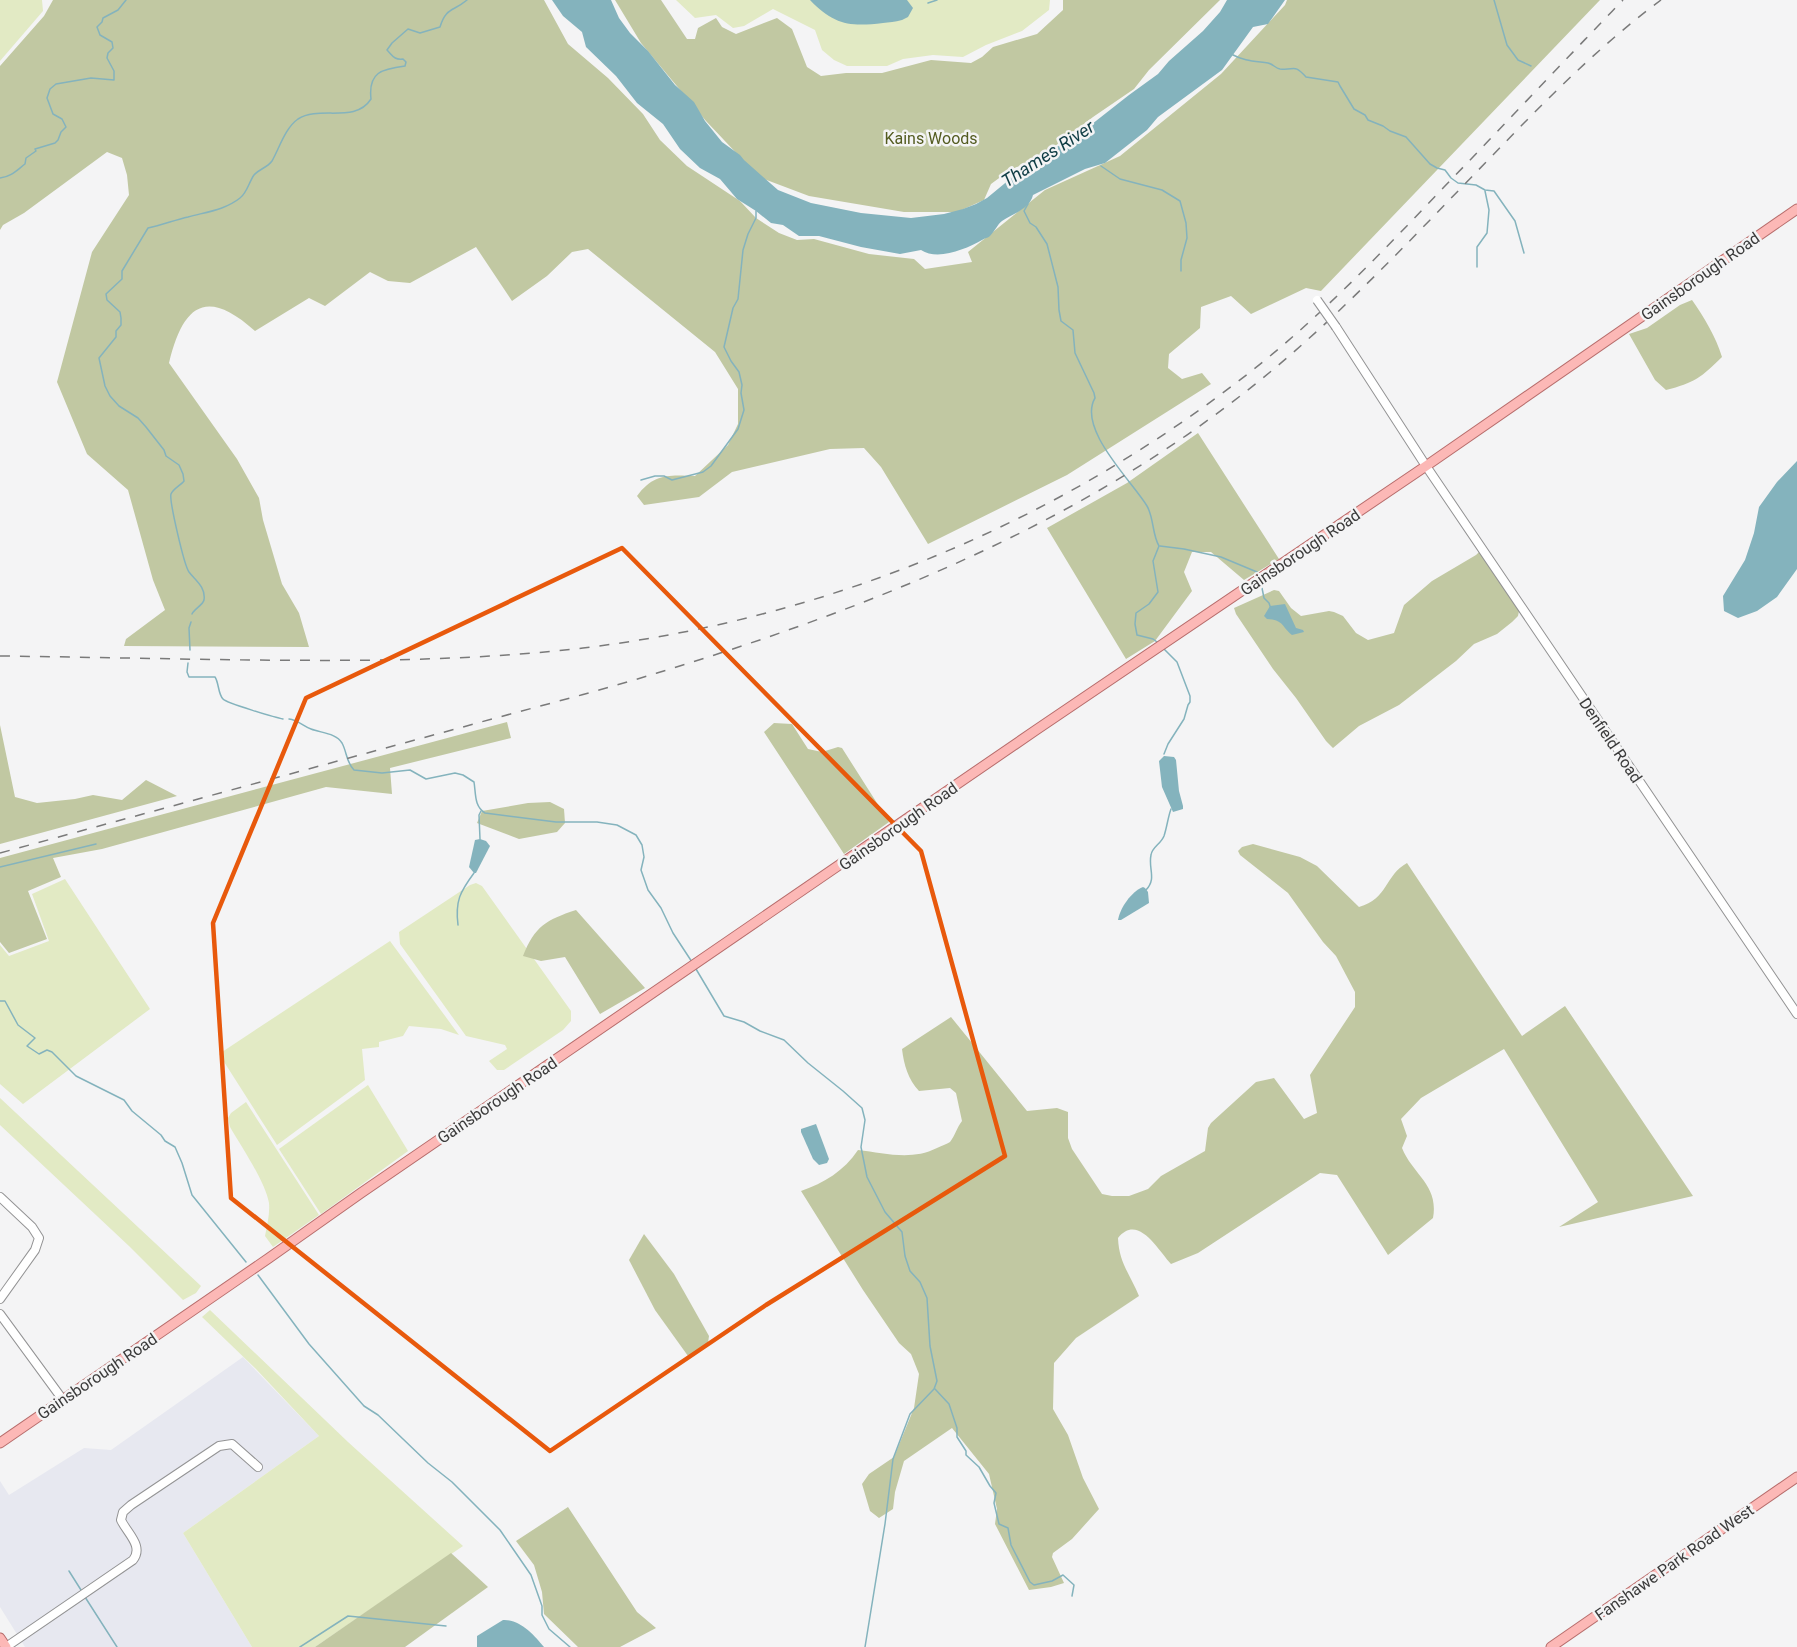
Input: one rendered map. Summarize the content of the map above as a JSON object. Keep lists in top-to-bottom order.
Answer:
{
  "streets": {
    "main road": ["Gainsborough Road", "Fanshawe Park Road West"],
    "street": ["Denfield Road"]
  },
  "crossings": [
    ["Gainsborough Road", "Denfield Road"]
  ],
  "water": ["Thames River"],
  "parks": ["Kains Woods"]
}
